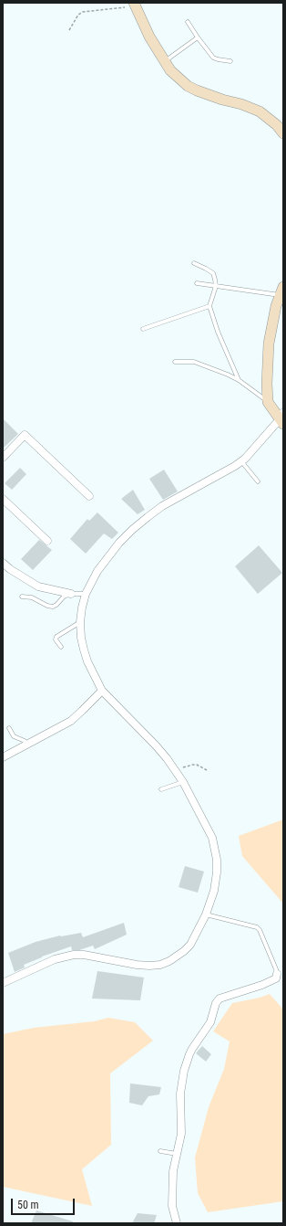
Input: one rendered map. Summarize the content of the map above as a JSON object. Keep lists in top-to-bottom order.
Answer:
{
  "scale_bar": "50 m"
}
